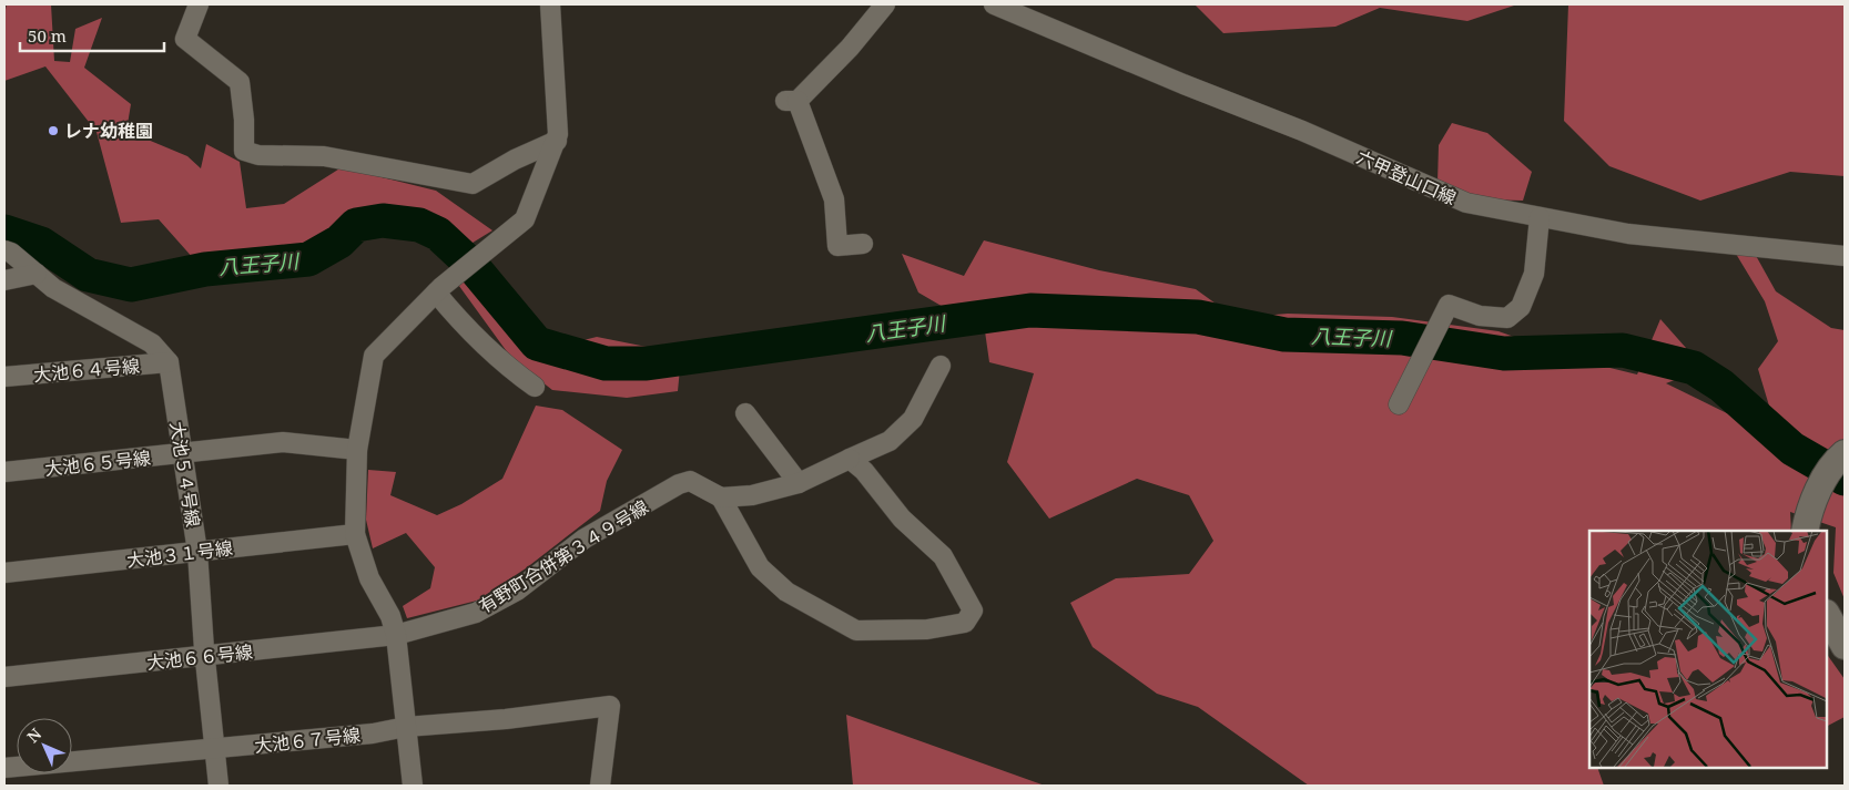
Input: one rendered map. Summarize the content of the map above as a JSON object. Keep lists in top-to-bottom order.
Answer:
{
  "streets": {
    "street": [
      "六甲登山口線",
      "大池６４号線",
      "大池６５号線",
      "大池５４号線",
      "大池３１号線",
      "有野町合併第３４９号線",
      "大池６６号線",
      "大池６７号線"
    ]
  },
  "crossings": [
    ["大池６４号線", "大池５４号線"],
    ["大池６５号線", "大池５４号線"],
    ["大池５４号線", "大池３１号線"],
    ["大池５４号線", "大池６６号線"],
    ["大池５４号線", "大池６７号線"],
    ["有野町合併第３４９号線", "大池６６号線"]
  ],
  "water": ["八王子川"],
  "places": ["レナ幼稚園"],
  "scale_bar": "50 m",
  "north": "top left"
}
